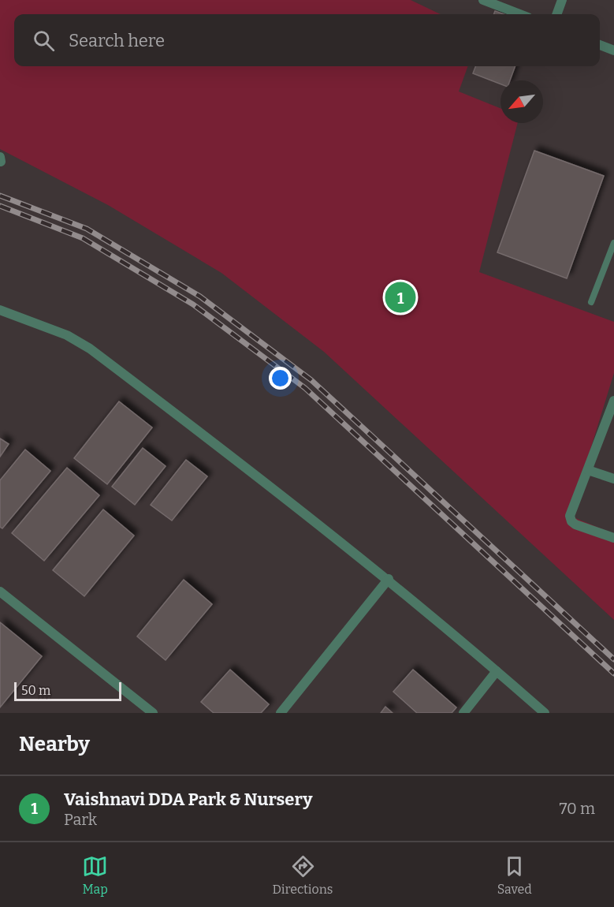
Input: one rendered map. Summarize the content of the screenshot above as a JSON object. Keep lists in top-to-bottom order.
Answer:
{
  "scale_bar": "50 m",
  "north": "bottom left",
  "page": {
    "search": "Search here",
    "pins": "1",
    "scale": "50 m",
    "heading": "Nearby",
    "list": [
      {
        "mark": "1",
        "name": "Vaishnavi DDA Park & Nursery",
        "note": "Park",
        "value": "70 m"
      }
    ],
    "nav": ["Map", "Directions", "Saved"]
  }
}
